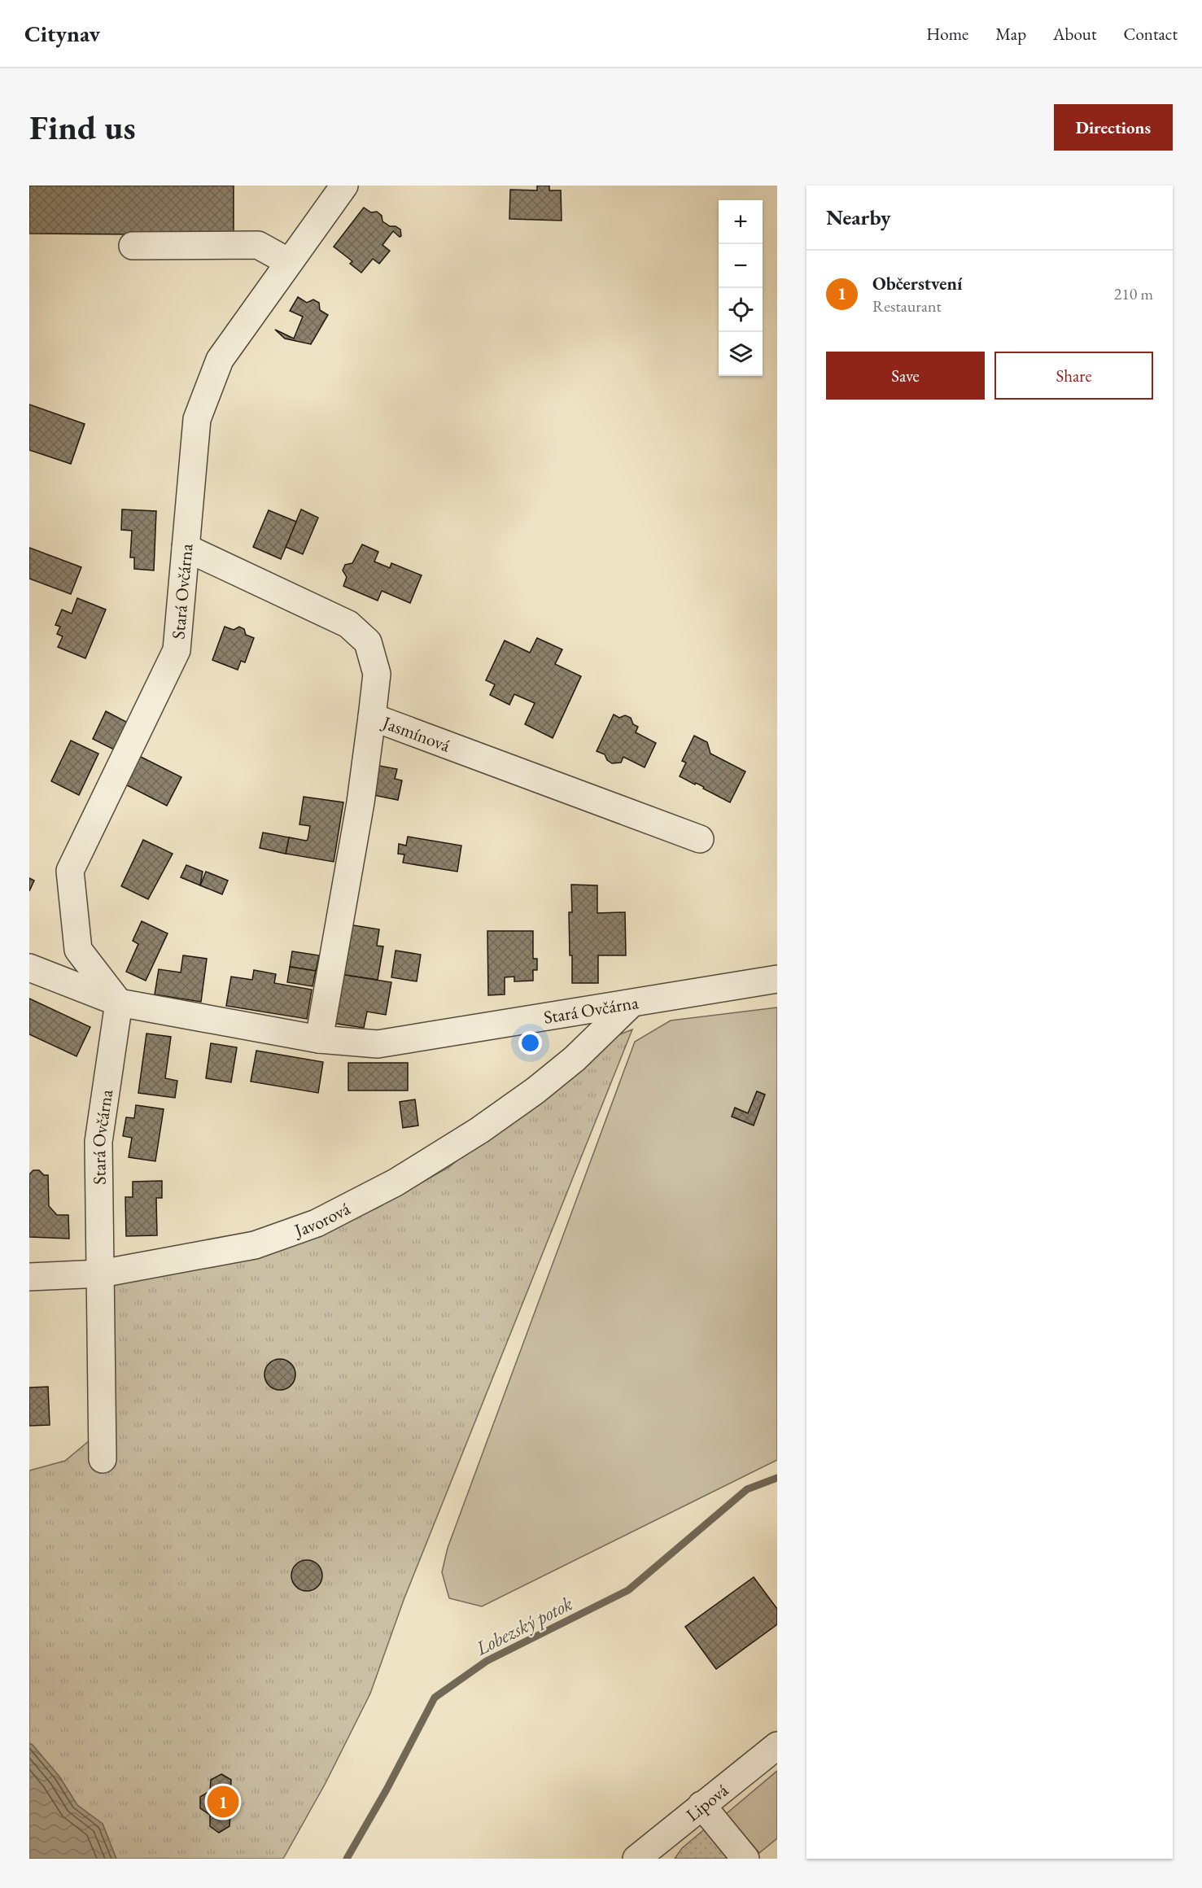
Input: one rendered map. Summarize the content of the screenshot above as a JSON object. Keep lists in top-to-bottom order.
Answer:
{
  "streets": {
    "street": [
      "Stará Ovčárna",
      "Jasmínová",
      "Javorová",
      "Lipová"
    ]
  },
  "crossings": [
    ["Stará Ovčárna", "Jasmínová"],
    ["Stará Ovčárna", "Javorová"]
  ],
  "water": ["Lobezský potok"],
  "page": {
    "header": "Citynav",
    "nav": [
      "Home",
      "Map",
      "About",
      "Contact"
    ],
    "buttons": [
      "Directions",
      ["Save", "Share"]
    ],
    "title": "Find us",
    "heading": "Nearby",
    "map_buttons": ["+", "−"],
    "list": [
      {
        "mark": "1",
        "name": "Občerstvení",
        "note": "Restaurant",
        "value": "210 m"
      }
    ],
    "pins": "1"
  }
}
